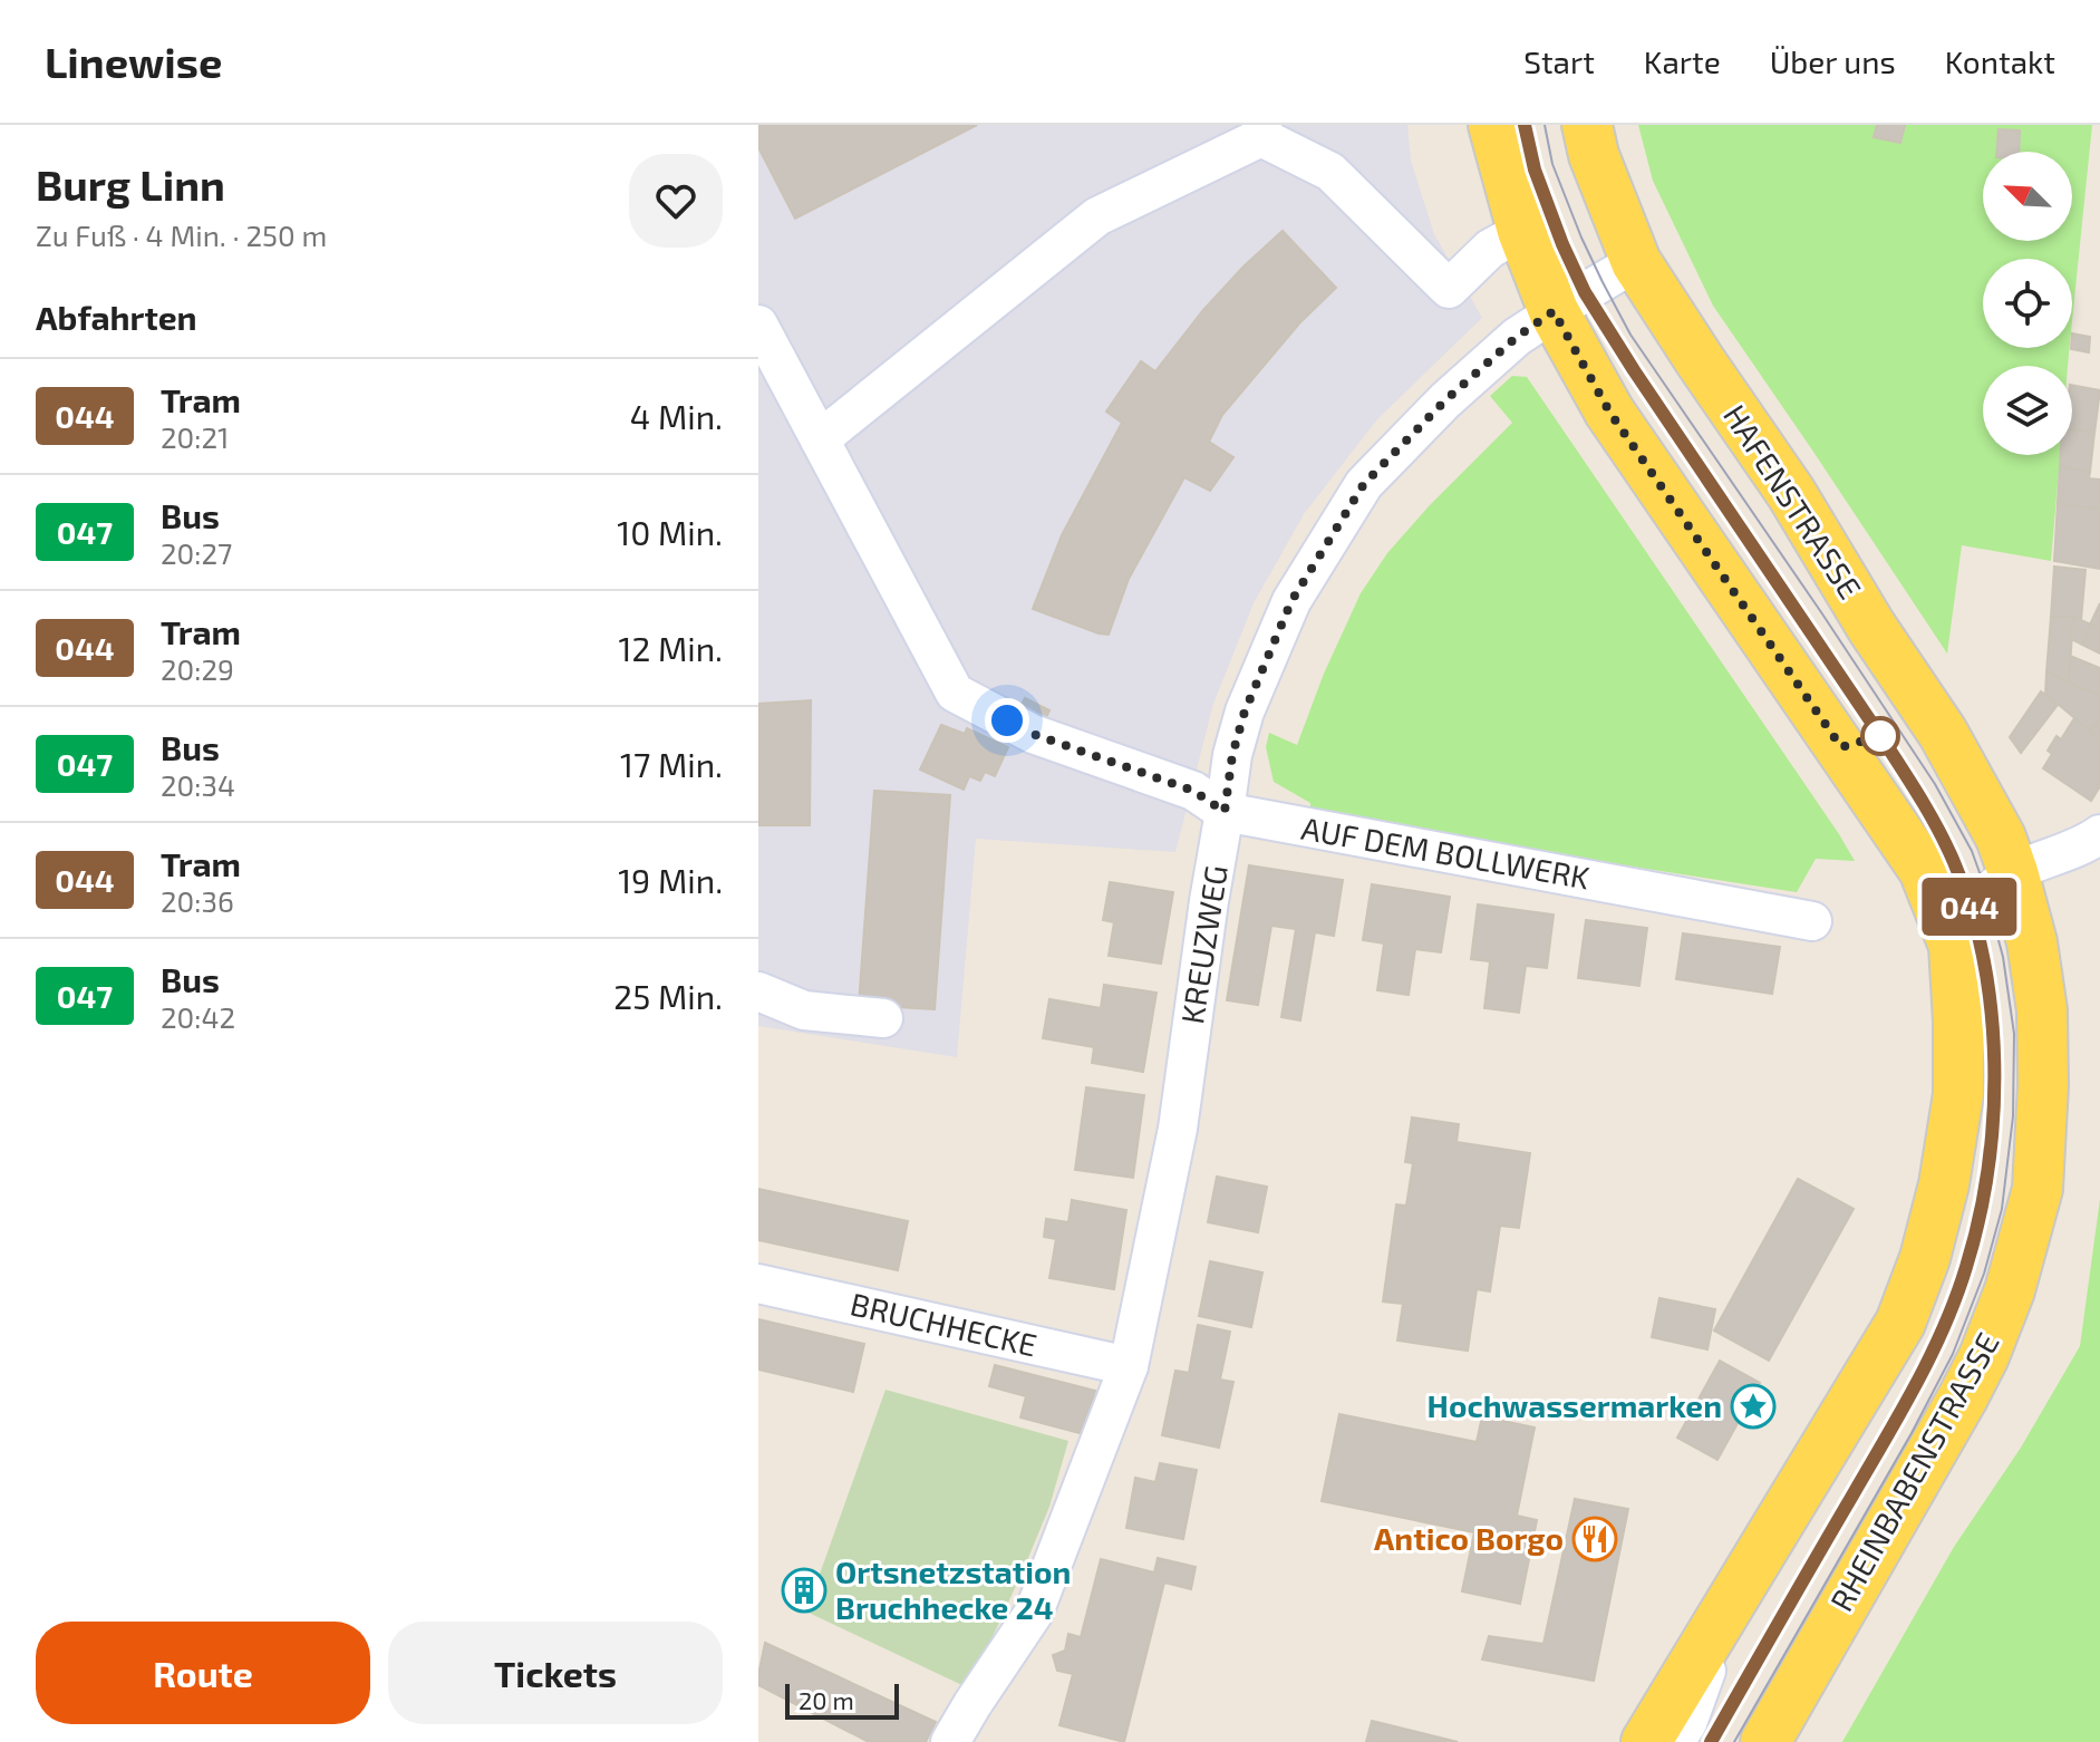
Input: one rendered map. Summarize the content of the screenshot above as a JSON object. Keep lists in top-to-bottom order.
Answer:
{
  "streets": {
    "main road": ["HAFENSTRASSE", "RHEINBABENSTRASSE"],
    "street": ["AUF DEM BOLLWERK", "KREUZWEG", "BRUCHHECKE"]
  },
  "crossings": [
    ["HAFENSTRASSE", "KREUZWEG"],
    ["HAFENSTRASSE", "RHEINBABENSTRASSE"],
    ["AUF DEM BOLLWERK", "KREUZWEG"],
    ["KREUZWEG", "BRUCHHECKE"]
  ],
  "places": {
    "place": ["Hochwassermarken"],
    "restaurant": ["Antico Borgo"],
    "building": ["Ortsnetzstation Bruchhecke 24"]
  },
  "lines": ["tram line 044"],
  "scale_bar": "20 m",
  "north": "top left",
  "page": {
    "header": "Linewise",
    "nav": [
      "Start",
      "Karte",
      "Über uns",
      "Kontakt"
    ],
    "heading": [
      ["Burg Linn", "Zu Fuß · 4 Min. · 250 m"],
      "Abfahrten"
    ],
    "on_map": "044",
    "list": [
      {
        "mark": "044",
        "name": "Tram",
        "note": "20:21",
        "value": "4 Min."
      },
      {
        "mark": "047",
        "name": "Bus",
        "note": "20:27",
        "value": "10 Min."
      },
      {
        "mark": "044",
        "name": "Tram",
        "note": "20:29",
        "value": "12 Min."
      },
      {
        "mark": "047",
        "name": "Bus",
        "note": "20:34",
        "value": "17 Min."
      },
      {
        "mark": "044",
        "name": "Tram",
        "note": "20:36",
        "value": "19 Min."
      },
      {
        "mark": "047",
        "name": "Bus",
        "note": "20:42",
        "value": "25 Min."
      }
    ],
    "buttons": ["Route", "Tickets"],
    "scale": "20 m"
  }
}
